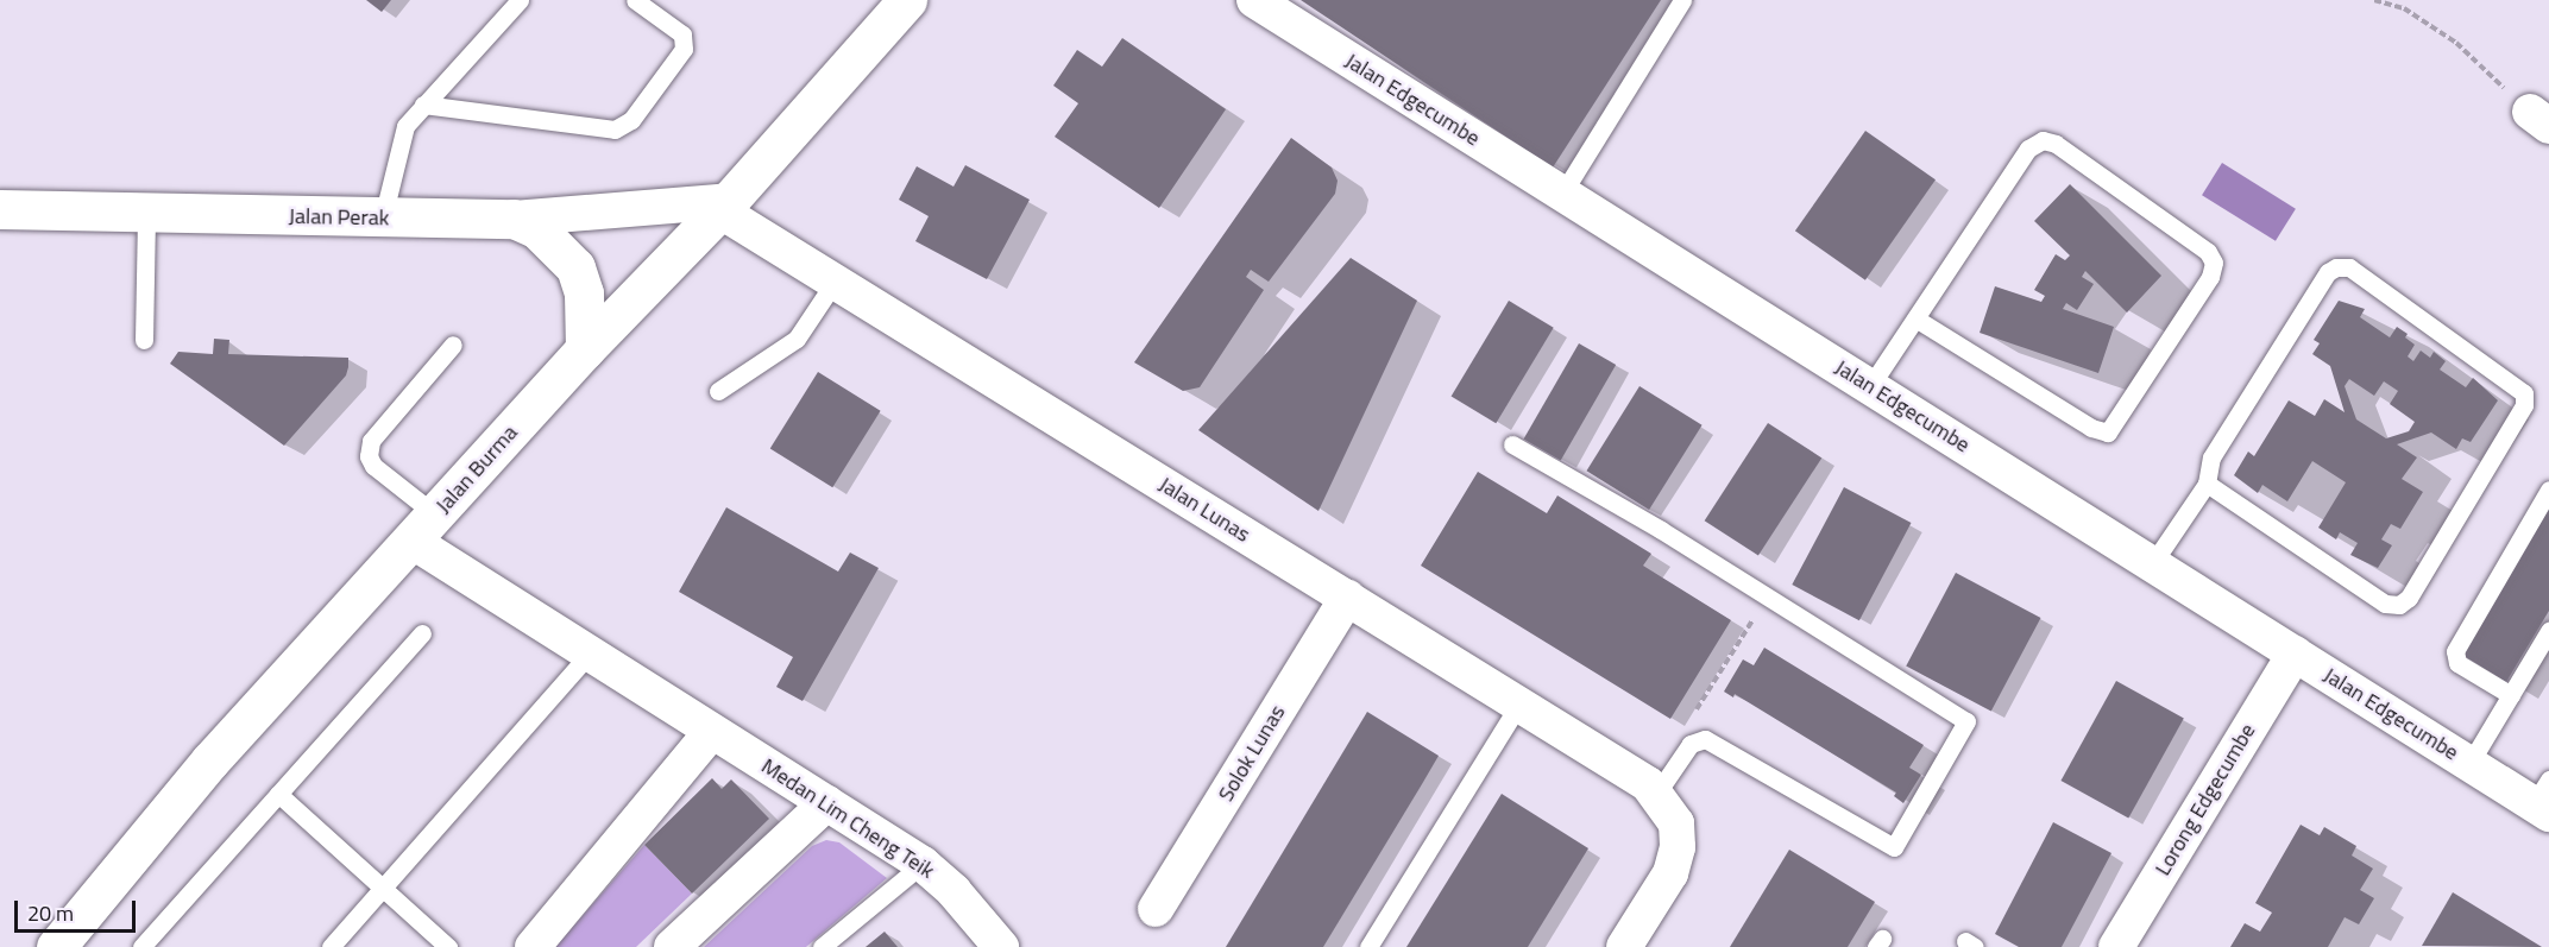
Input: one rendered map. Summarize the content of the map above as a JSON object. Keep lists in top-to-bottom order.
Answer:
{
  "streets": {
    "main road": ["Jalan Perak", "Jalan Burma"],
    "street": [
      "Jalan Edgecumbe",
      "Jalan Lunas",
      "Solok Lunas",
      "Lorong Edgecumbe",
      "Medan Lim Cheng Teik"
    ]
  },
  "crossings": [
    ["Jalan Edgecumbe", "Lorong Edgecumbe"],
    ["Jalan Perak", "Jalan Burma"],
    ["Jalan Burma", "Jalan Lunas"],
    ["Jalan Burma", "Medan Lim Cheng Teik"],
    ["Jalan Lunas", "Solok Lunas"]
  ],
  "scale_bar": "20 m"
}
